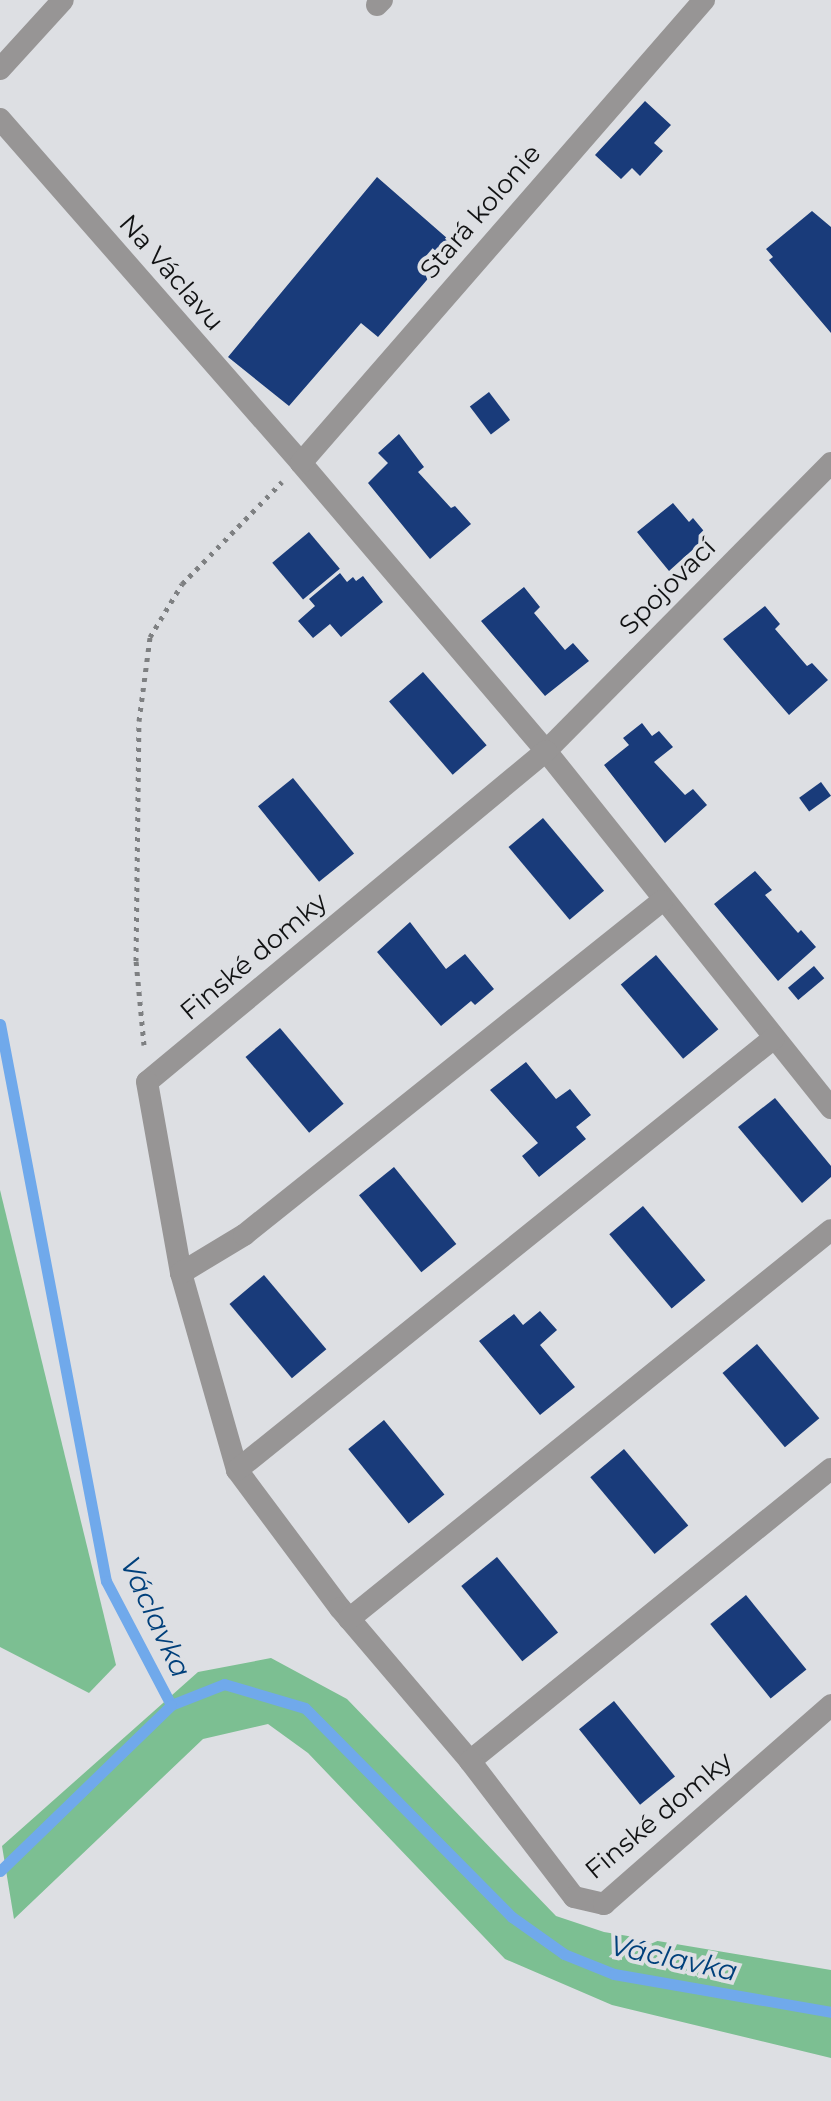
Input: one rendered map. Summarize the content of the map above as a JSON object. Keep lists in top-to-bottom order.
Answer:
{
  "streets": {
    "street": [
      "Stará kolonie",
      "Na Václavu",
      "Spojovací",
      "Finské domky"
    ]
  },
  "crossings": [
    ["Stará kolonie", "Na Václavu"],
    ["Spojovací", "Finské domky"]
  ],
  "water": ["Václavka"]
}
